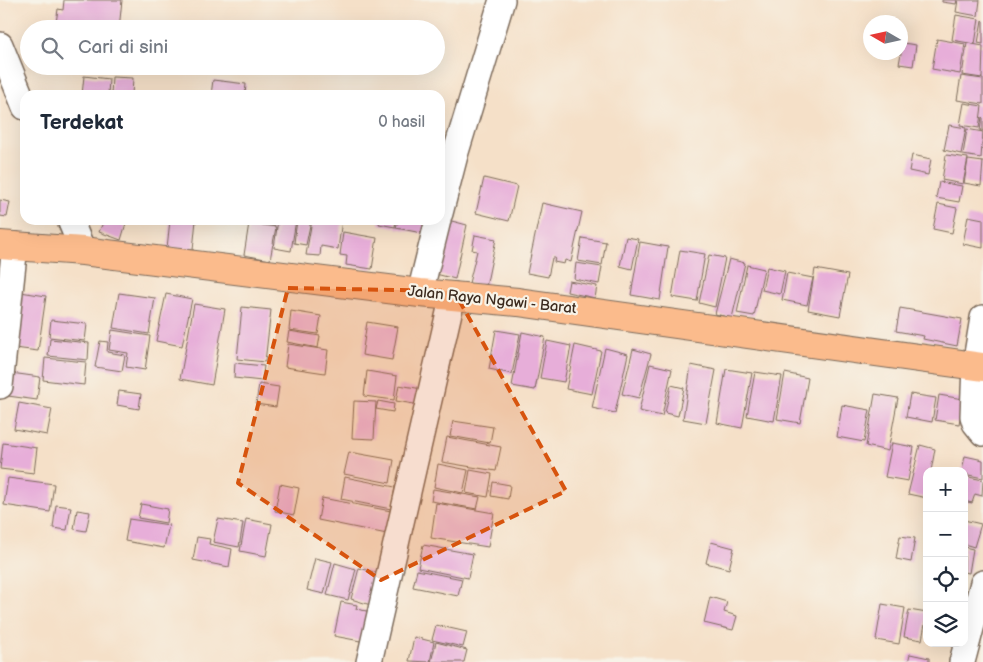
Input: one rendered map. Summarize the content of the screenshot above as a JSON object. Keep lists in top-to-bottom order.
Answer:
{
  "streets": {
    "main road": ["Jalan Raya Ngawi - Barat"]
  },
  "north": "left",
  "page": {
    "search": "Cari di sini",
    "heading": ["Terdekat", "0 hasil"],
    "map_buttons": ["+", "−"]
  }
}
